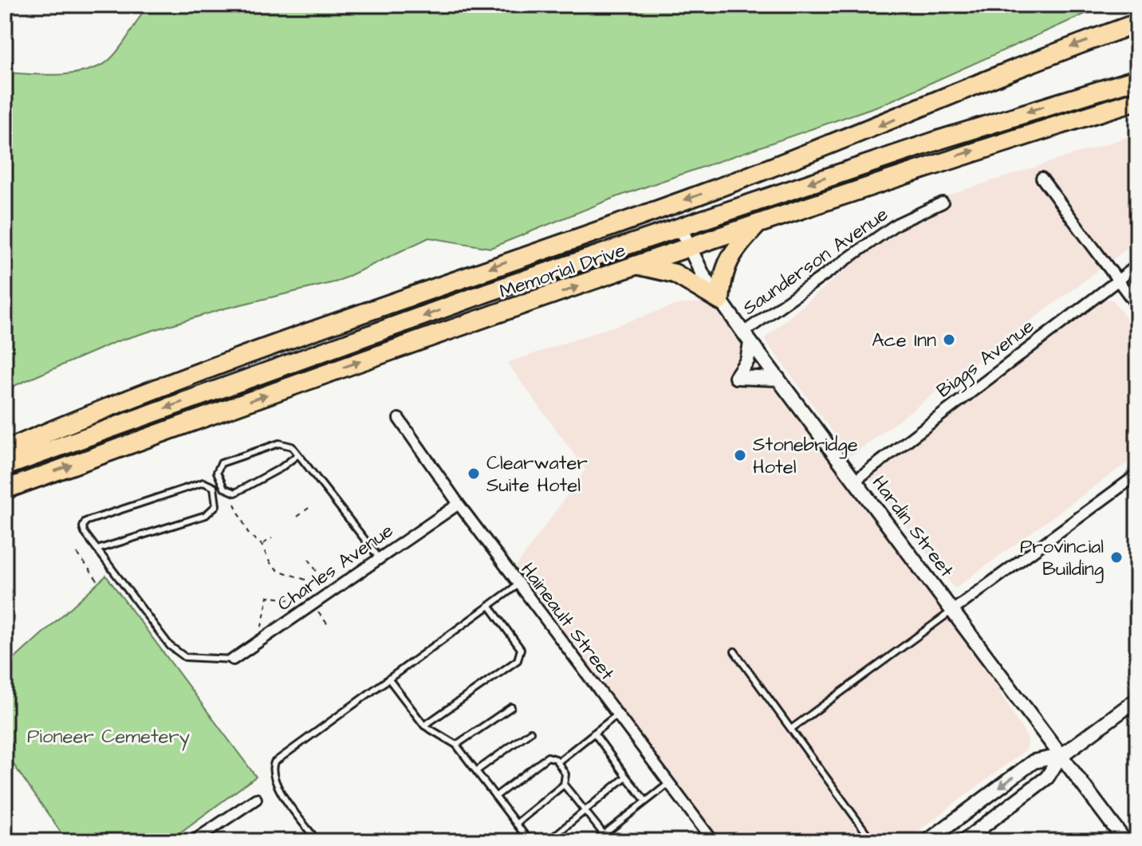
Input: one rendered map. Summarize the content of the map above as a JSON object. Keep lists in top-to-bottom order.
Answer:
{
  "streets": {
    "highway": ["Memorial Drive"],
    "main road": ["Hardin Street"],
    "street": [
      "Saunderson Avenue",
      "Biggs Avenue",
      "Charles Avenue",
      "Haineault Street"
    ]
  },
  "crossings": [
    ["Saunderson Avenue", "Hardin Street"],
    ["Memorial Drive", "Hardin Street"],
    ["Biggs Avenue", "Hardin Street"],
    ["Charles Avenue", "Haineault Street"]
  ],
  "parks": ["Pioneer Cemetery"],
  "places": [
    "Ace Inn",
    "Stonebridge Hotel",
    "Clearwater Suite Hotel",
    "Provincial Building"
  ]
}
